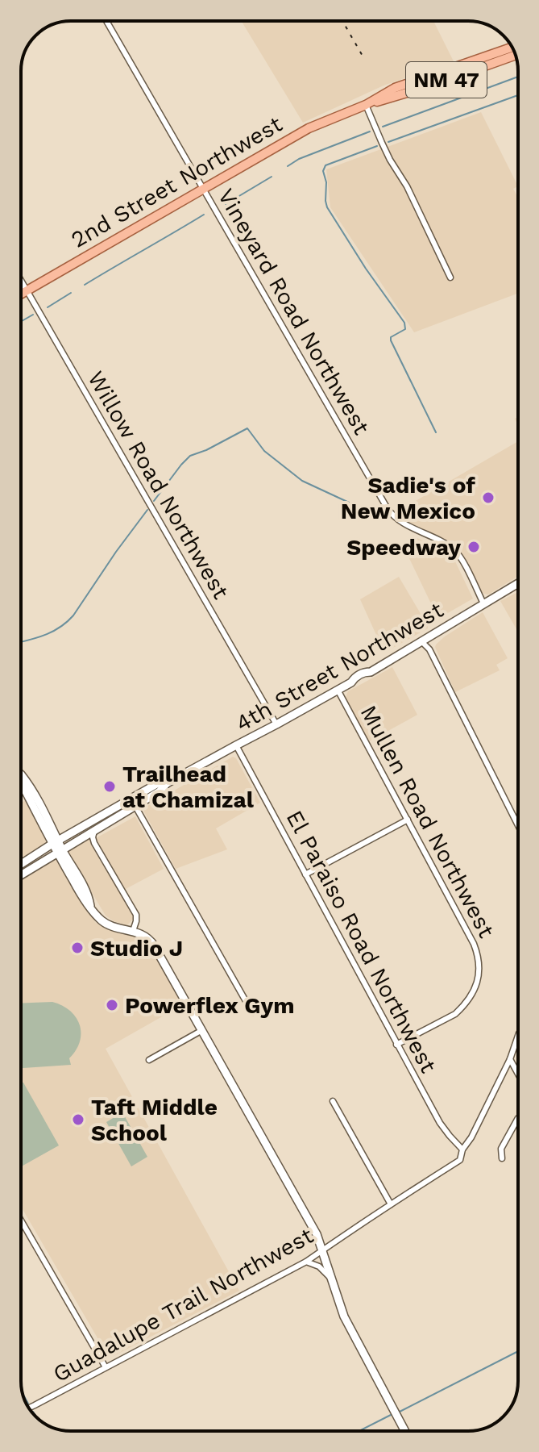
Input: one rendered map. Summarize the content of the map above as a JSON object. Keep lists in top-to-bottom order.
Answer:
{
  "streets": {
    "main road": ["NM 47", "2nd Street Northwest", "4th Street Northwest"],
    "street": [
      "Vineyard Road Northwest",
      "Willow Road Northwest",
      "Mullen Road Northwest",
      "El Paraiso Road Northwest",
      "Guadalupe Trail Northwest"
    ]
  },
  "crossings": [
    ["2nd Street Northwest", "Vineyard Road Northwest"],
    ["2nd Street Northwest", "Willow Road Northwest"],
    ["Vineyard Road Northwest", "4th Street Northwest"],
    ["Willow Road Northwest", "4th Street Northwest"],
    ["4th Street Northwest", "Mullen Road Northwest"],
    ["4th Street Northwest", "El Paraiso Road Northwest"],
    ["Mullen Road Northwest", "El Paraiso Road Northwest"],
    ["El Paraiso Road Northwest", "Guadalupe Trail Northwest"]
  ],
  "places": [
    "Sadie's of New Mexico",
    "Speedway",
    "Trailhead at Chamizal",
    "Studio J",
    "Powerflex Gym",
    "Taft Middle School"
  ]
}
